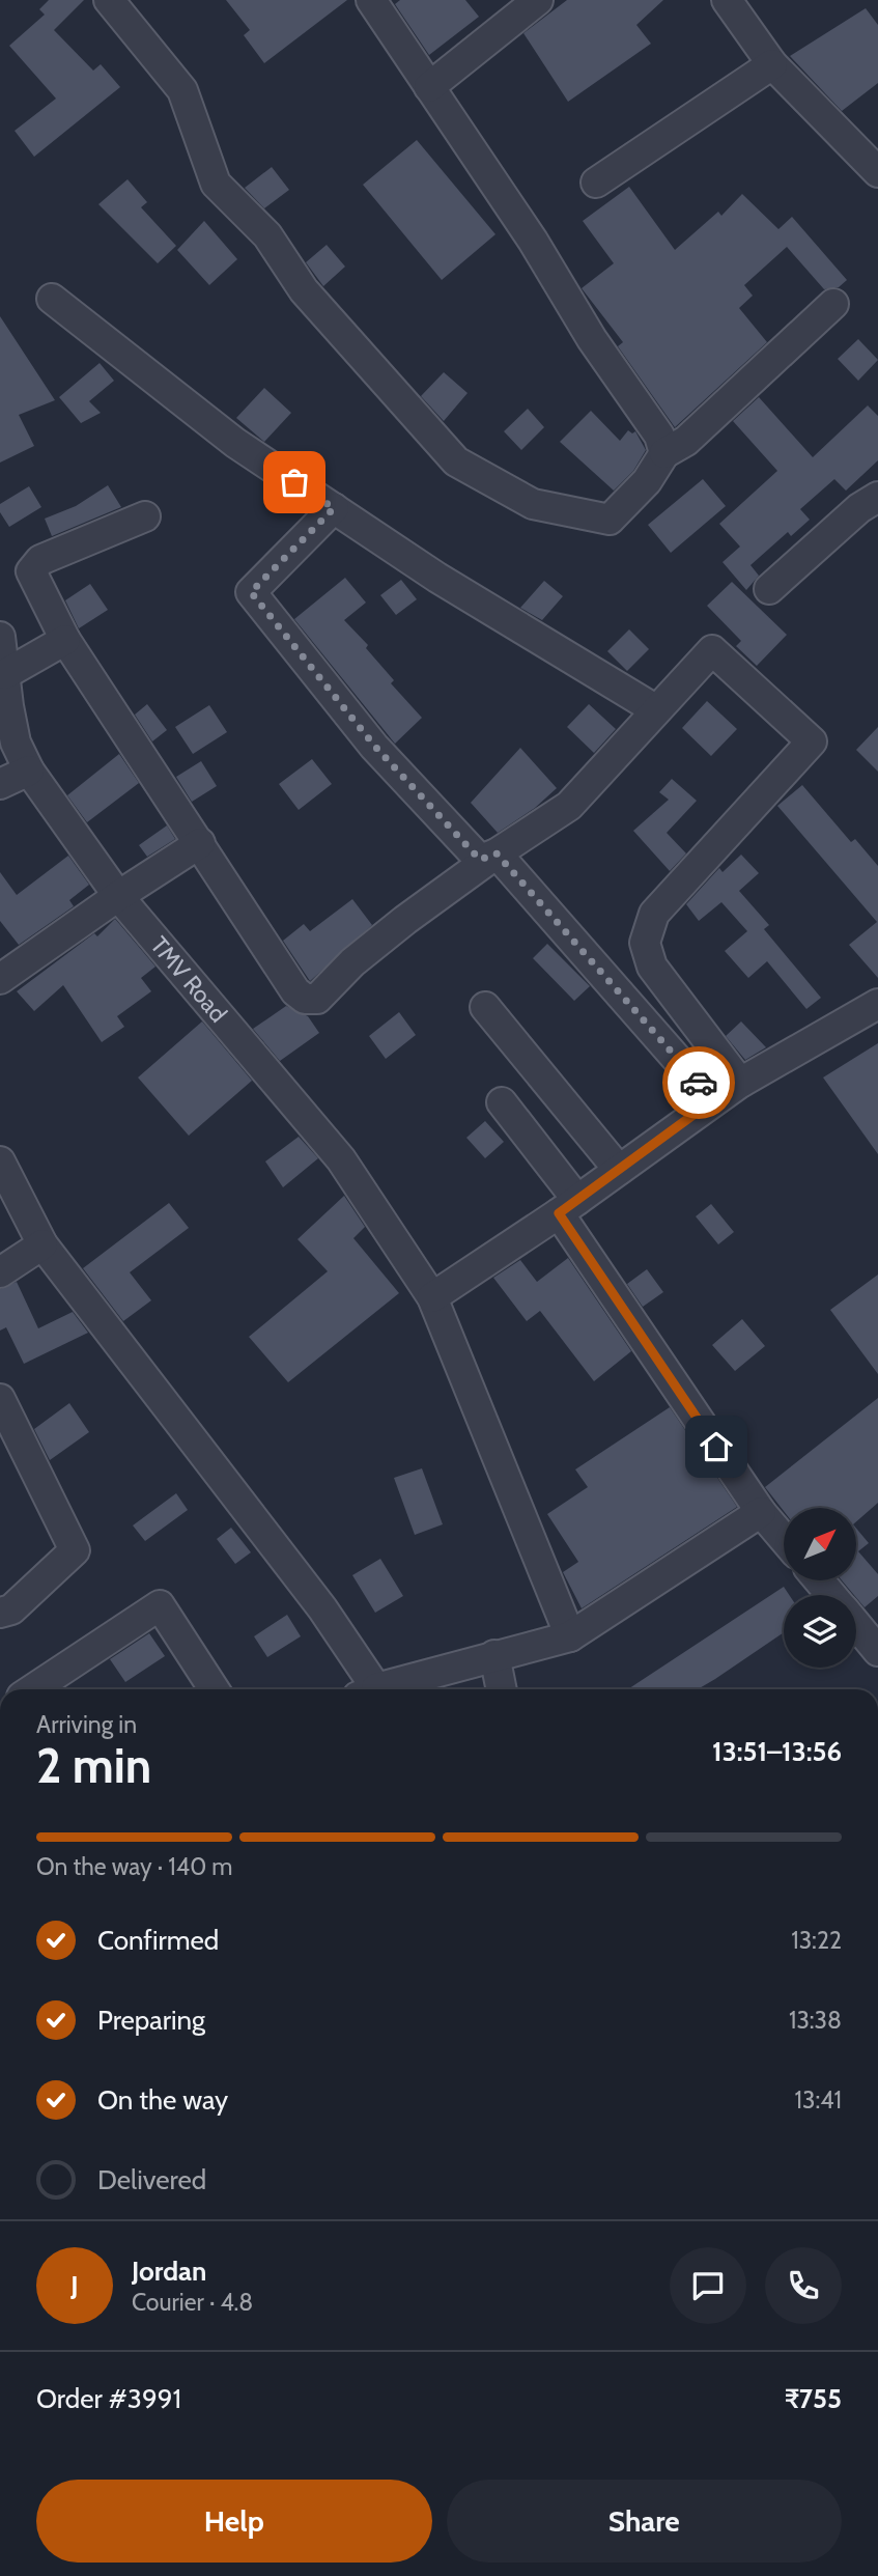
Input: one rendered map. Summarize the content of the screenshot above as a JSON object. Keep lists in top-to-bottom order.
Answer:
{
  "streets": {
    "street": ["TMV Road"]
  },
  "north": "top right",
  "page": {
    "heading": ["2 min", "Arriving in", "13:51–13:56"],
    "panel": [
      "Jordan",
      "Courier · 4.8",
      "Order #3991",
      "₹755"
    ],
    "bar": "On the way · 140 m",
    "list": [
      ["Confirmed", "13:22"],
      ["Preparing", "13:38"],
      ["On the way", "13:41"],
      "Delivered"
    ],
    "round": "J",
    "buttons": ["Help", "Share"]
  }
}
